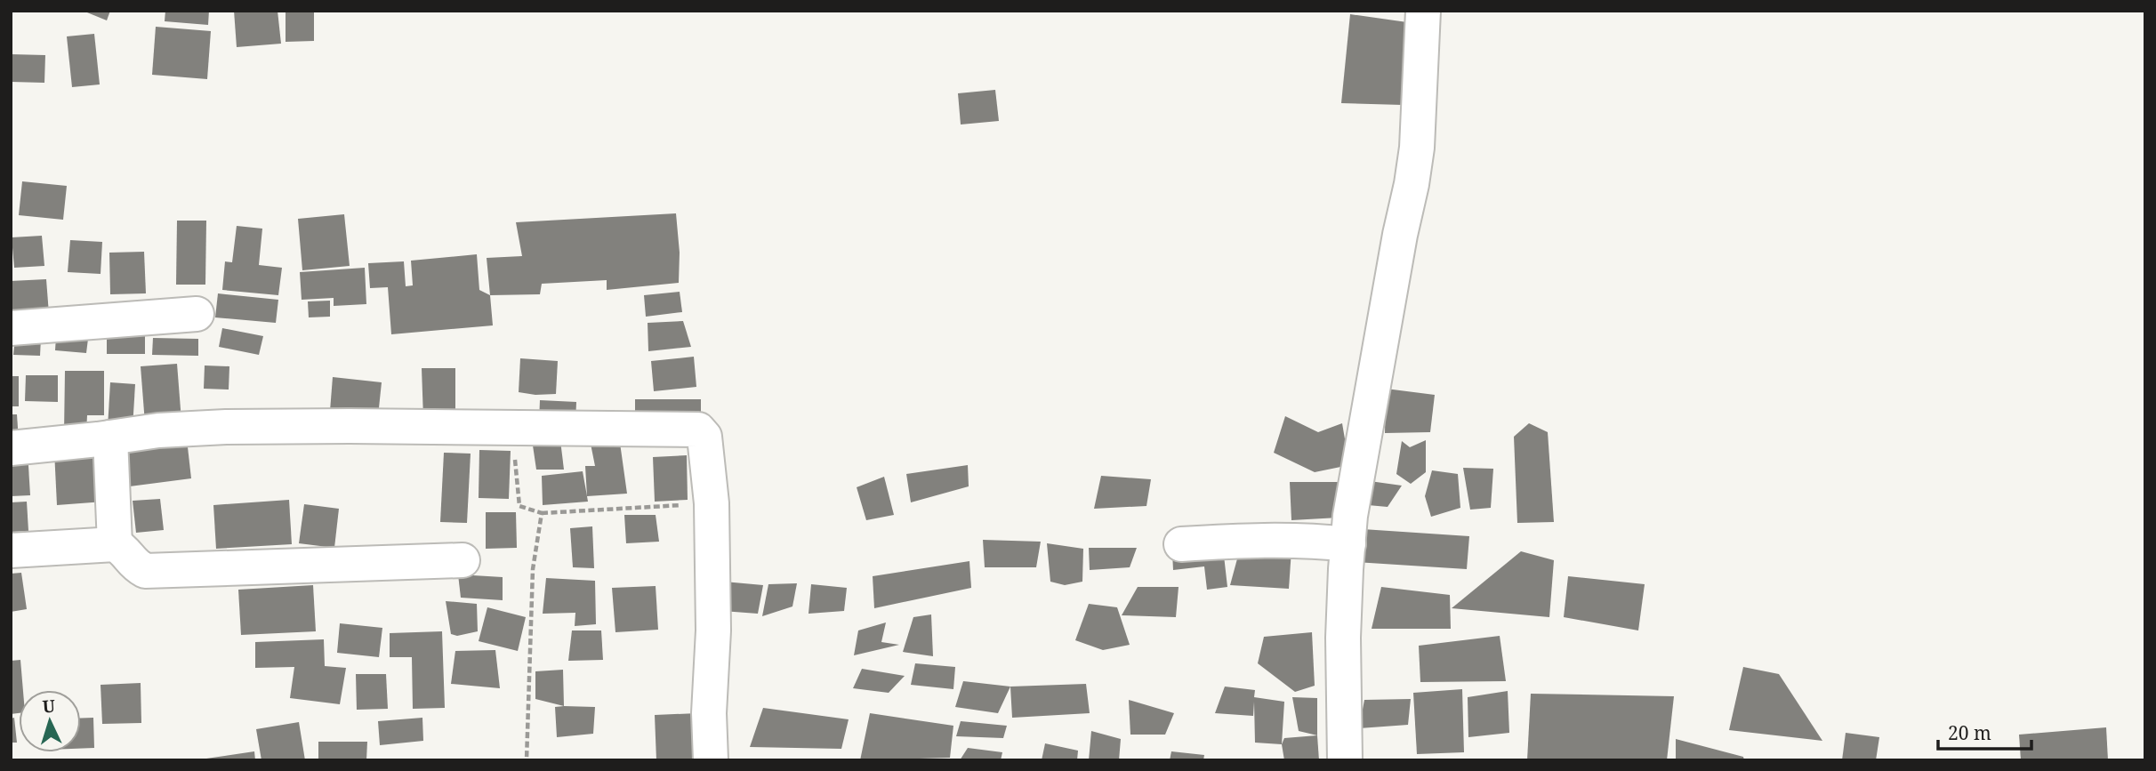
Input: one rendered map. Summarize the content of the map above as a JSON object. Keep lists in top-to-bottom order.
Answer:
{
  "scale_bar": "20 m",
  "north": "top"
}
